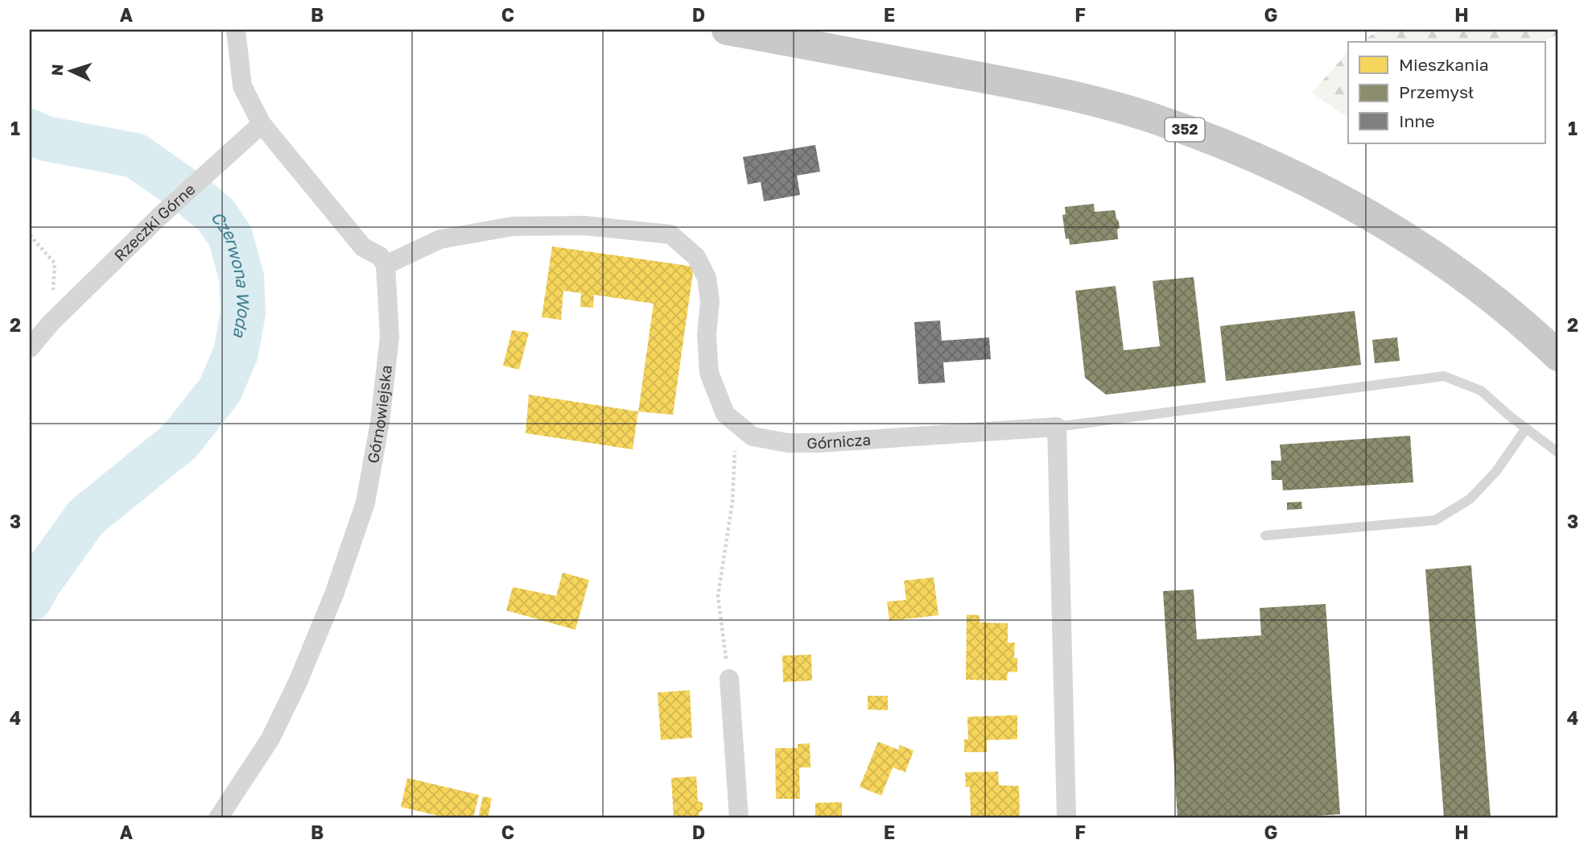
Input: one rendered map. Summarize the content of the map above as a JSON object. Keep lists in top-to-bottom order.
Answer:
{
  "streets": {
    "main road": ["352"],
    "street": ["Rzeczki Górne", "Górnowiejska", "Górnicza"]
  },
  "crossings": [
    ["Górnowiejska", "Górnicza"]
  ],
  "water": ["Czerwona Woda"],
  "legend": ["Mieszkania", "Przemysł", "Inne"],
  "north": "left",
  "grid": {
    "columns": [
      "A",
      "B",
      "C",
      "D",
      "E",
      "F",
      "G",
      "H"
    ],
    "rows": [
      "1",
      "2",
      "3",
      "4"
    ]
  }
}
